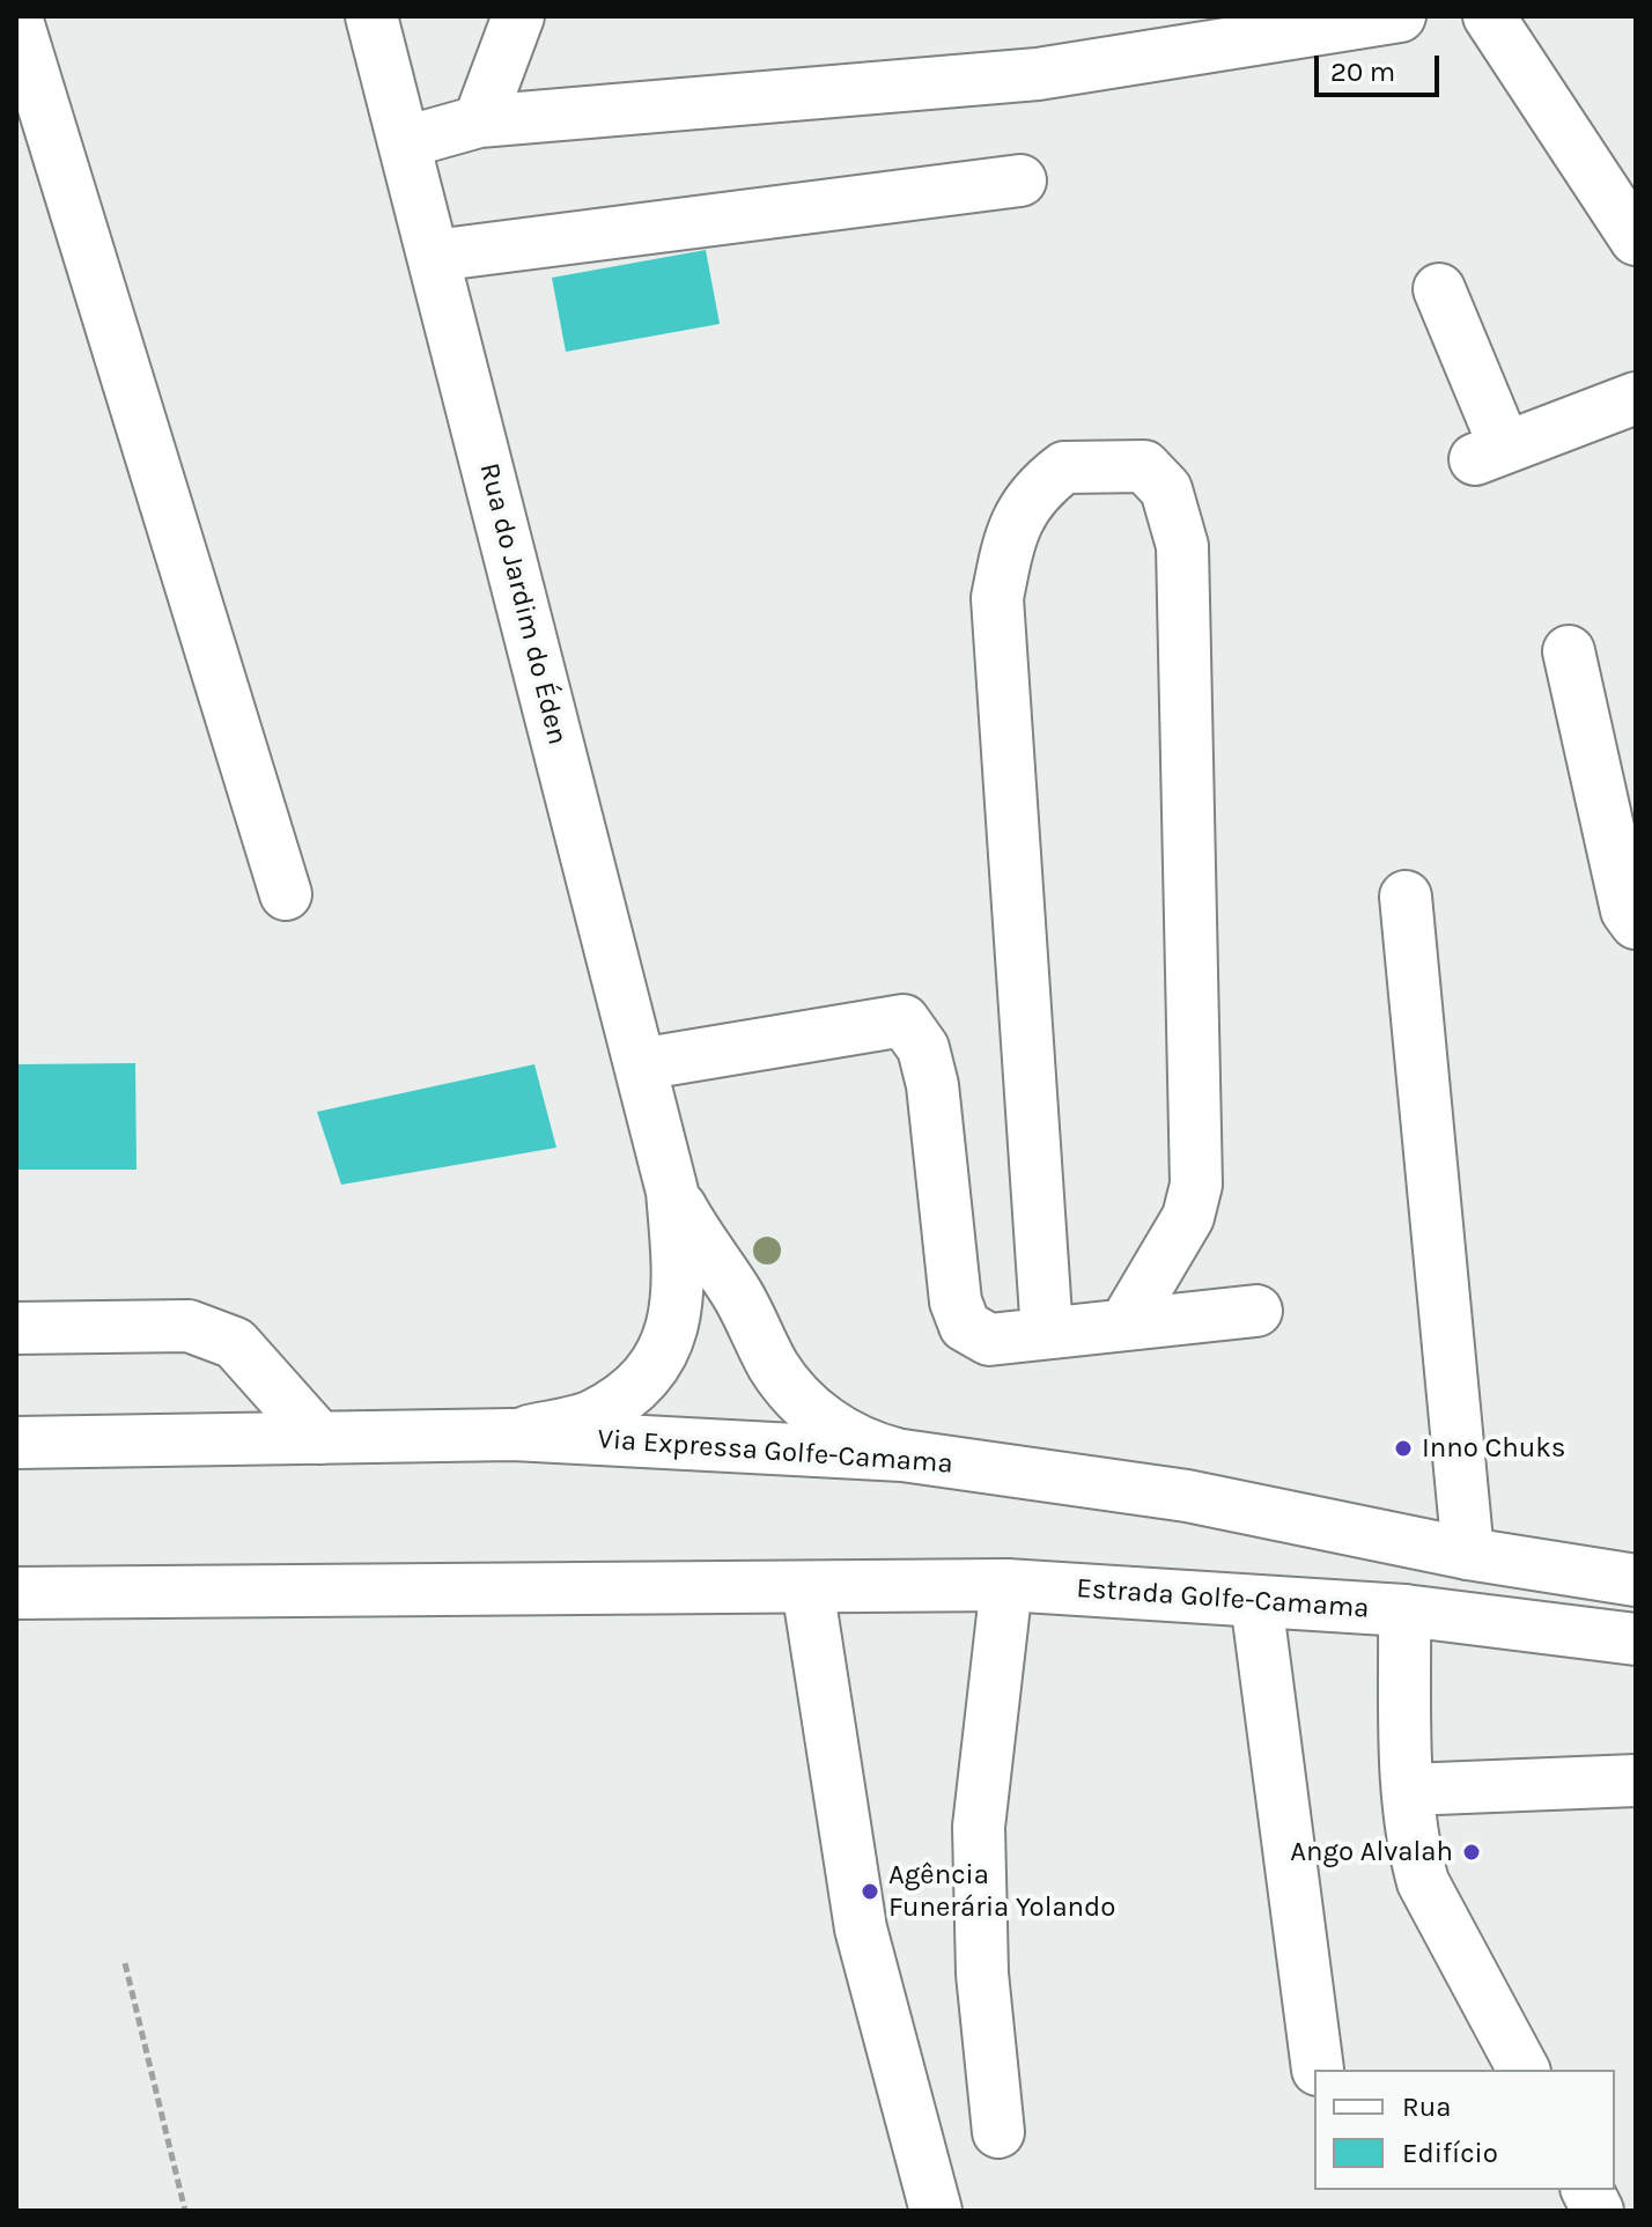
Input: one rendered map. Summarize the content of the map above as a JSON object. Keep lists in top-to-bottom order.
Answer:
{
  "streets": {
    "main road": ["Rua do Jardim do Éden", "Via Expressa Golfe-Camama", "Estrada Golfe-Camama"]
  },
  "places": ["Inno Chuks", "Ango Alvalah", "Agência Funerária Yolando"],
  "legend": ["Rua", "Edifício"],
  "scale_bar": "20 m"
}
